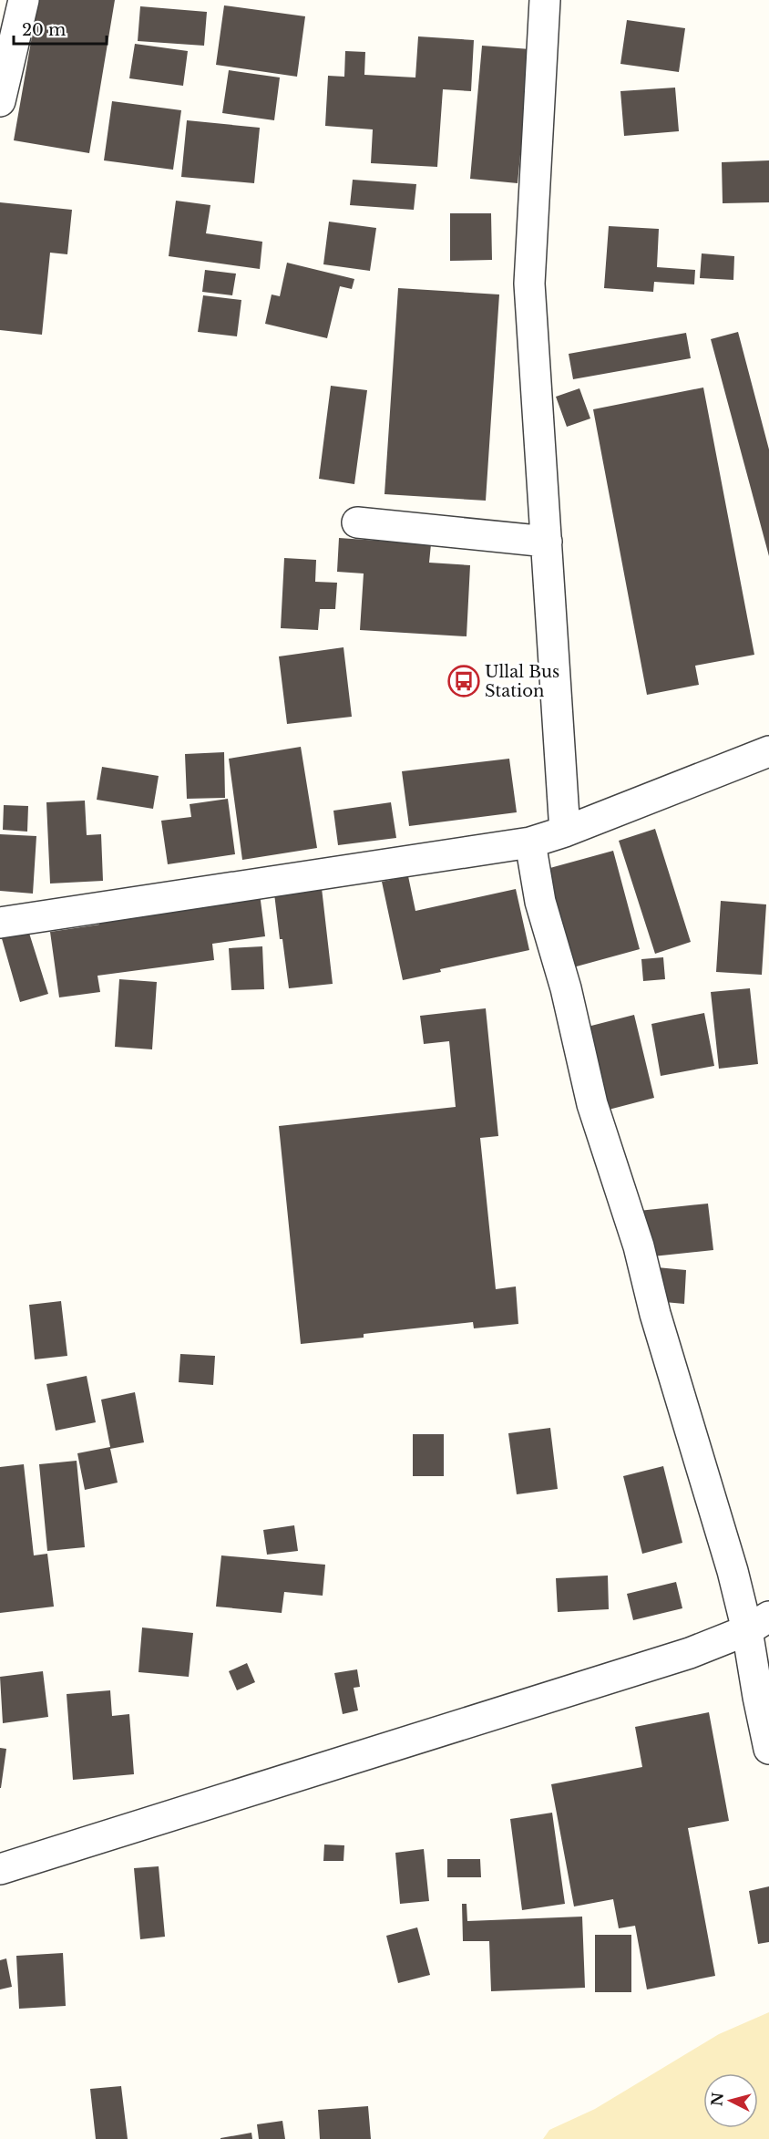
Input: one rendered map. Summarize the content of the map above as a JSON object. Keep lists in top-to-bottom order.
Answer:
{
  "places": {
    "bus stop": ["Ullal Bus Station"]
  },
  "scale_bar": "20 m",
  "north": "left"
}
